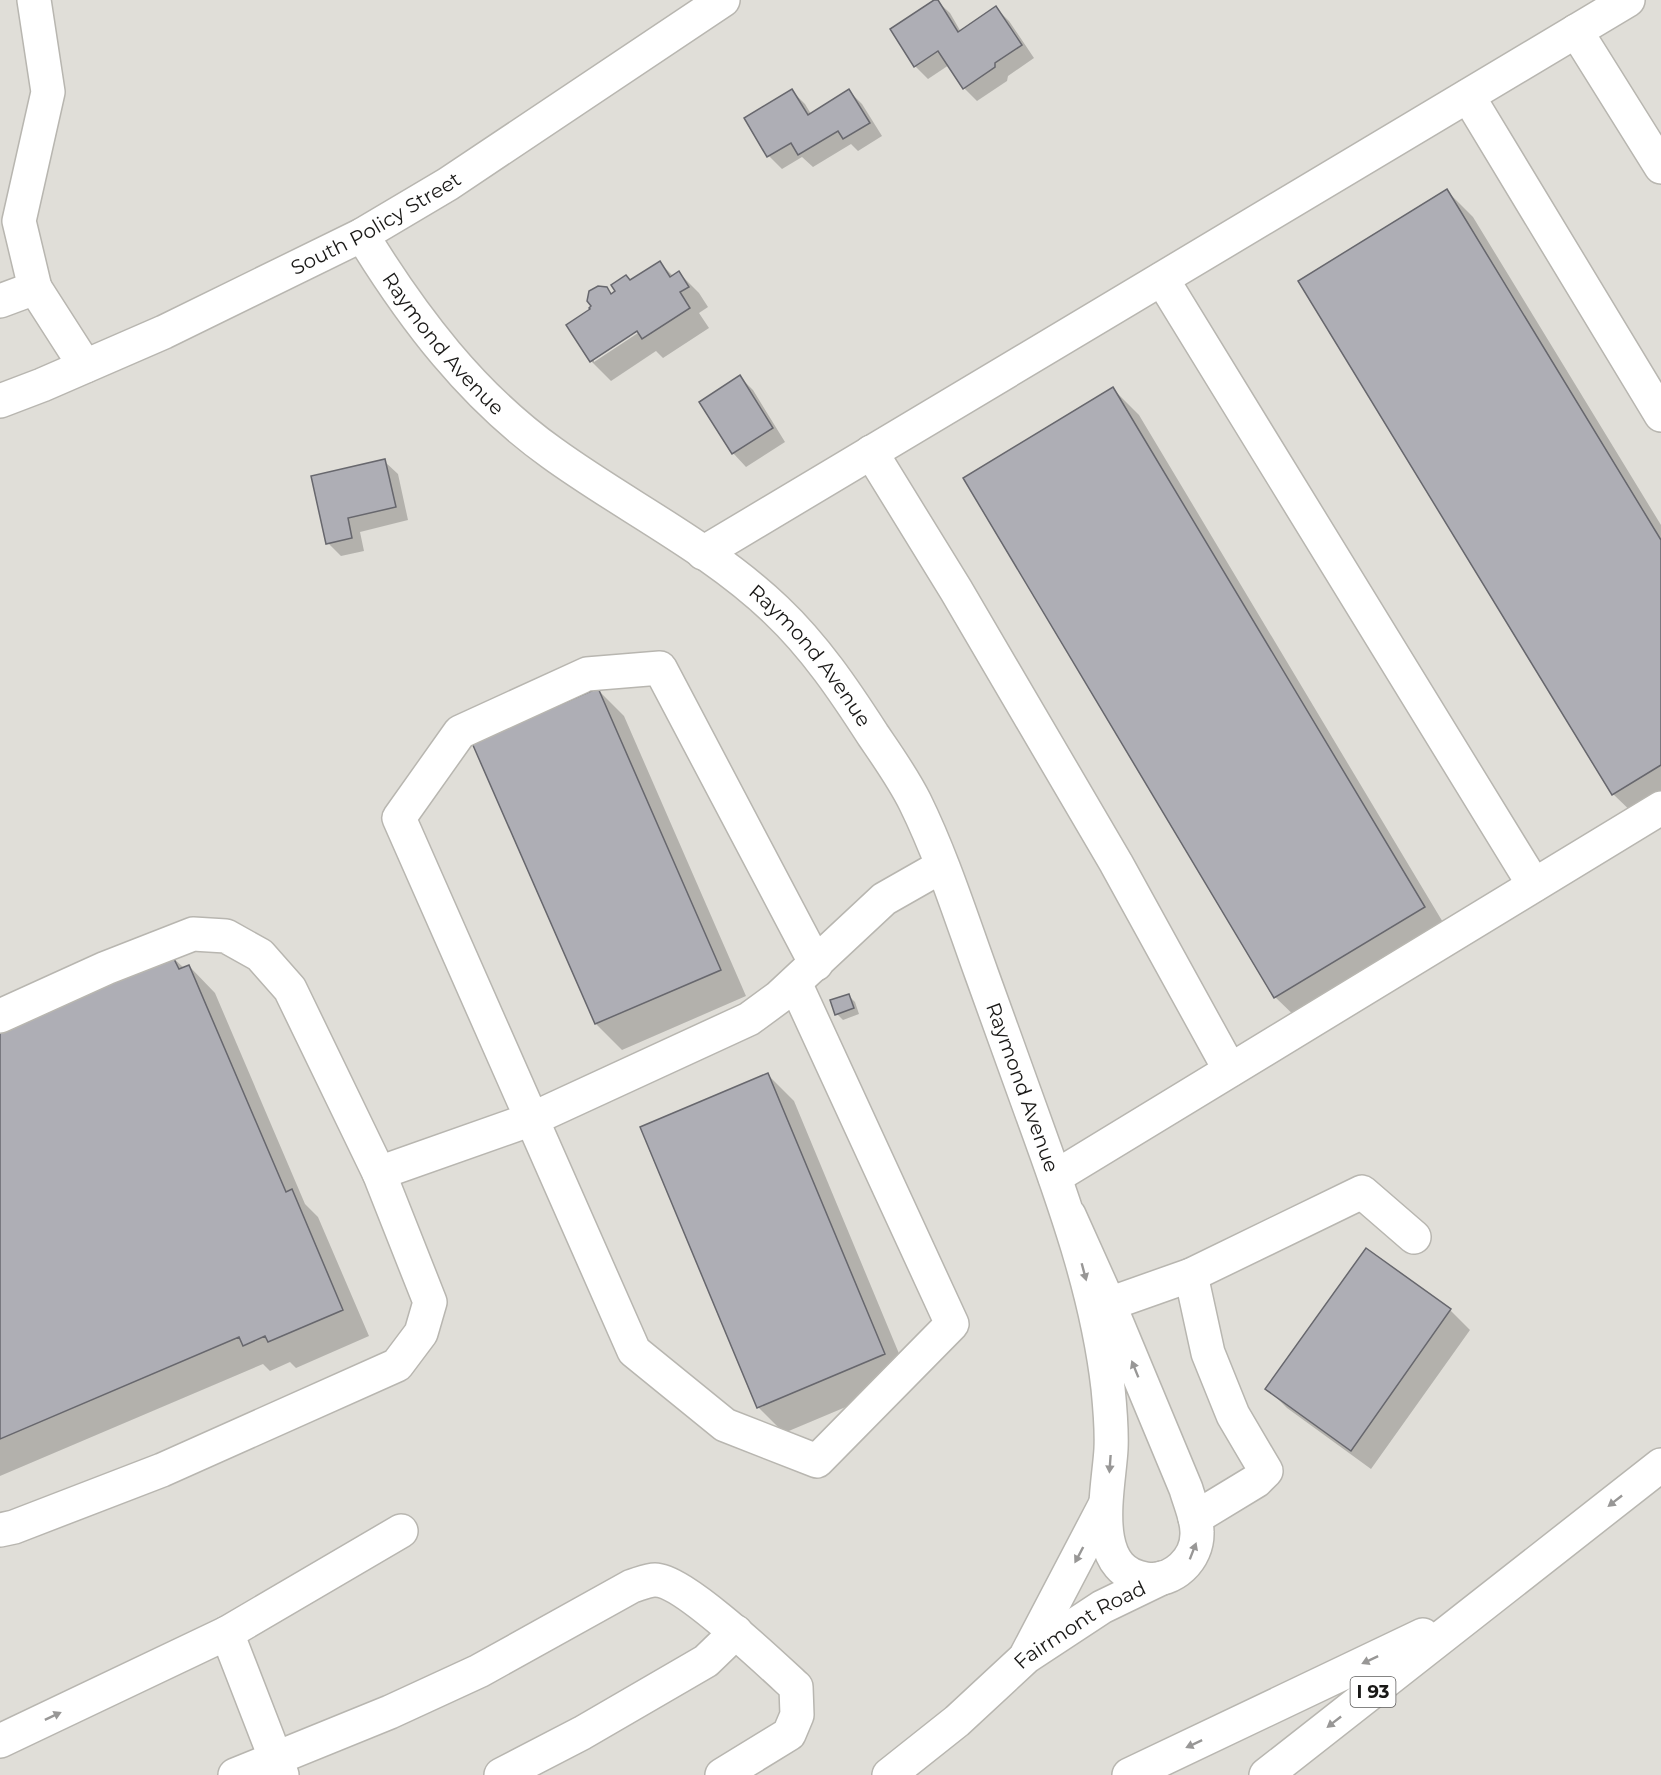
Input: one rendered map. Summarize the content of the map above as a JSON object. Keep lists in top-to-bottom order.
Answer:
{
  "streets": {
    "main road": [
      "South Policy Street",
      "Raymond Avenue",
      "Fairmont Road",
      "I 93"
    ]
  },
  "crossings": [
    ["South Policy Street", "Raymond Avenue"],
    ["Raymond Avenue", "Fairmont Road"]
  ]
}
